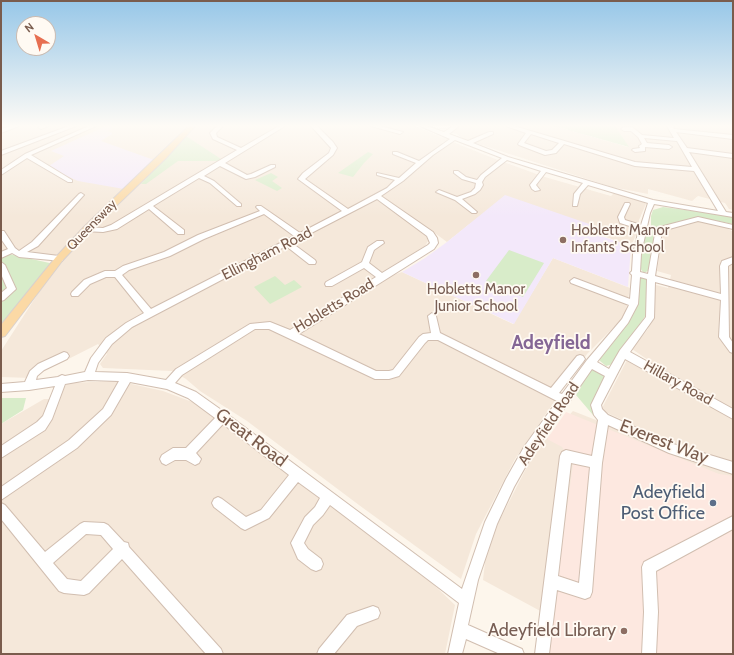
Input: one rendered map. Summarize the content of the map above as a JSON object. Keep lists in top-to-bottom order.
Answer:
{
  "streets": {
    "main road": ["Queensway"],
    "street": [
      "Ellingham Road",
      "Hobletts Road",
      "Hillary Road",
      "Adeyfield Road",
      "Great Road",
      "Everest Way"
    ]
  },
  "crossings": [
    ["Ellingham Road", "Hobletts Road"],
    ["Ellingham Road", "Great Road"],
    ["Hobletts Road", "Great Road"],
    ["Adeyfield Road", "Great Road"]
  ],
  "districts": ["Adeyfield"],
  "places": [
    "Hobletts Manor Infants' School",
    "Hobletts Manor Junior School",
    "Adeyfield Post Office",
    "Adeyfield Library"
  ],
  "north": "top left"
}
